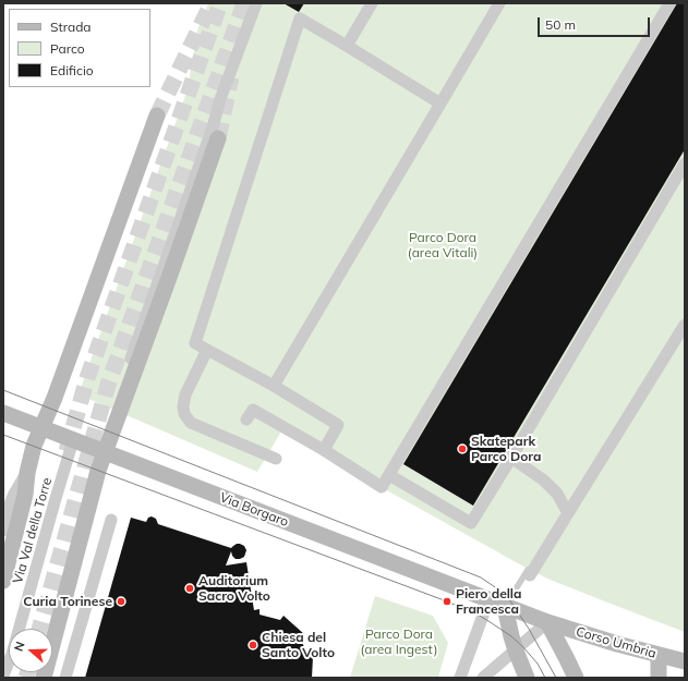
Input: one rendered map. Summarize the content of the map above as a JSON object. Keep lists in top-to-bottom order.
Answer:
{
  "streets": {
    "main road": ["Via Borgaro", "Corso Umbria"],
    "street": ["Via Val della Torre"]
  },
  "crossings": [
    ["Via Borgaro", "Via Val della Torre"],
    ["Via Borgaro", "Corso Umbria"]
  ],
  "parks": ["Parco Dora (area Vitali)", "Parco Dora (area Ingest)"],
  "places": [
    "Skatepark Parco Dora",
    "Auditorium Sacro Volto",
    "Curia Torinese",
    "Piero della Francesca",
    "Chiesa del Santo Volto"
  ],
  "legend": ["Strada", "Parco", "Edificio"],
  "scale_bar": "50 m",
  "north": "left"
}
